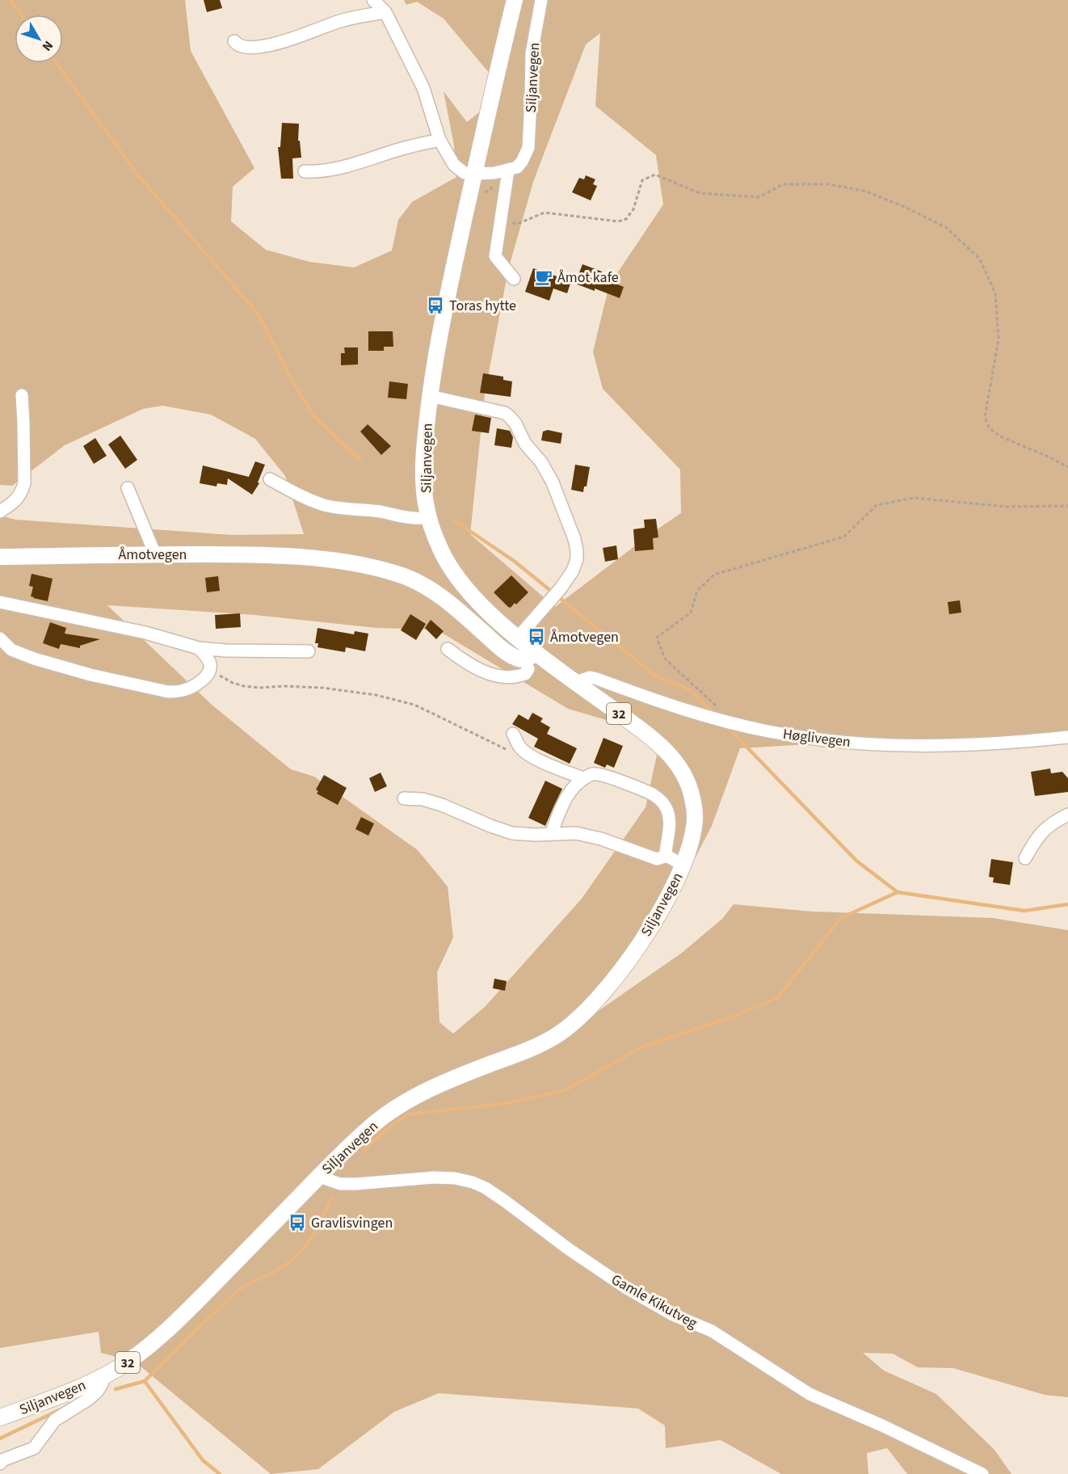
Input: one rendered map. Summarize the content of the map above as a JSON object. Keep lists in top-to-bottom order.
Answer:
{
  "streets": {
    "main road": ["Siljanvegen", "Åmotvegen", "32"],
    "street": ["Høglivegen", "Gamle Kikutveg"]
  },
  "crossings": [
    ["Siljanvegen", "Åmotvegen"],
    ["Siljanvegen", "Høglivegen"],
    ["Siljanvegen", "Gamle Kikutveg"]
  ],
  "places": {
    "cafe": ["Åmot kafe"],
    "bus stop": ["Toras hytte", "Åmotvegen", "Gravlisvingen"]
  },
  "north": "bottom right"
}
